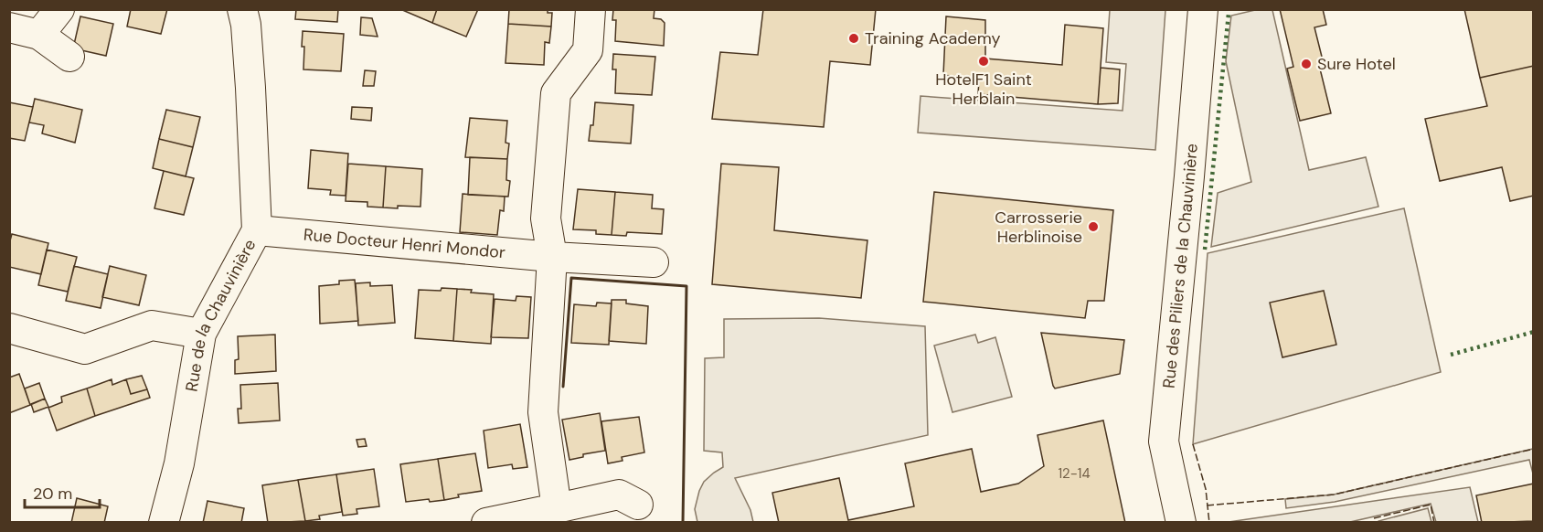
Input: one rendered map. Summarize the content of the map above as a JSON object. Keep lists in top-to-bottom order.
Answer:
{
  "streets": {
    "street": ["Rue Docteur Henri Mondor", "Rue des Piliers de la Chauvinière", "Rue de la Chauvinière"]
  },
  "crossings": [
    ["Rue Docteur Henri Mondor", "Rue de la Chauvinière"]
  ],
  "places": [
    "Training Academy",
    "HotelF1 Saint Herblain",
    "Sure Hotel",
    "Carrosserie Herblinoise"
  ],
  "house_numbers": ["12-14"],
  "scale_bar": "20 m"
}
